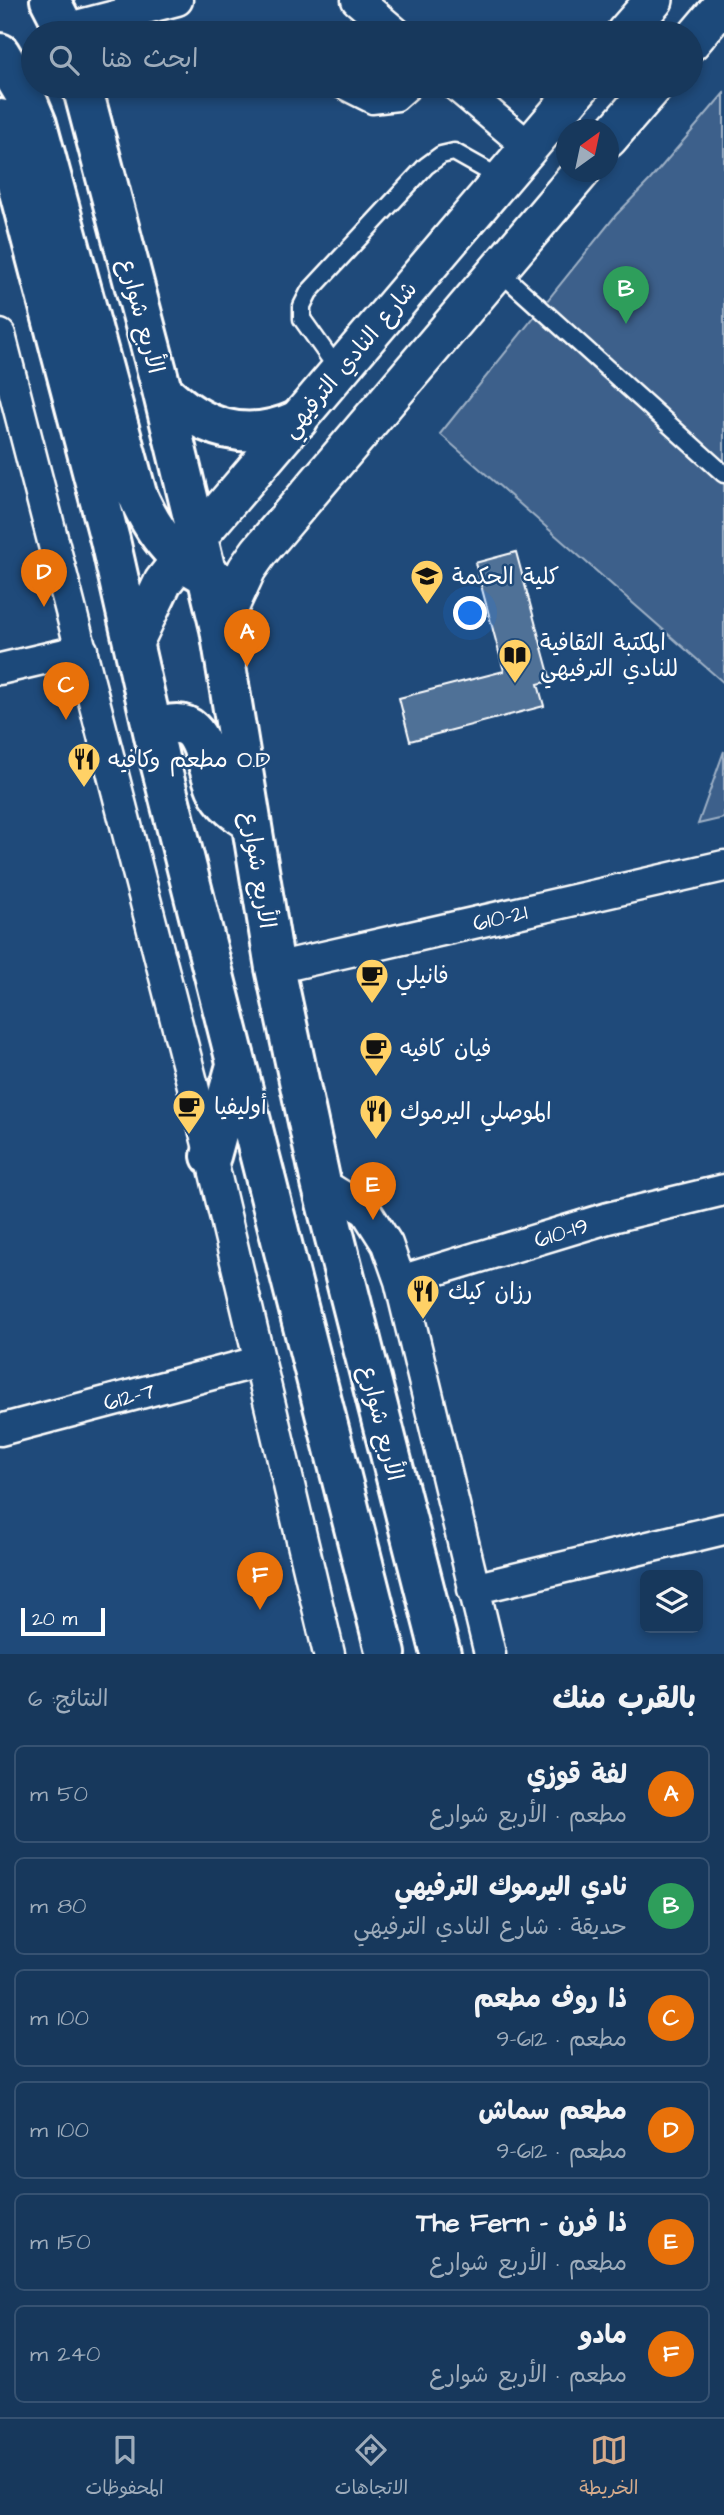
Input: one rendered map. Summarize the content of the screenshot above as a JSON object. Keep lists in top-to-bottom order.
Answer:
{
  "streets": {
    "main road": ["الأربع شوارع"],
    "street": [
      "شارع النادي الترفيهي",
      "610-21",
      "610-19",
      "612-7"
    ]
  },
  "crossings": [
    ["الأربع شوارع", "شارع النادي الترفيهي"],
    ["الأربع شوارع", "610-21"]
  ],
  "places": {
    "school or university": ["كلية الحكمة"],
    "library": ["المكتبة الثقافية للنادي الترفيهي"],
    "restaurant": ["مطعم وكافيه O.D", "الموصلي اليرموك", "رزان كيك"],
    "cafe": ["فانيلي", "فيان كافيه", "أوليفيا"]
  },
  "scale_bar": "20 m",
  "north": "top right",
  "page": {
    "search": "ابحث هنا",
    "pins": [
      "B",
      "D",
      "A",
      "C",
      "E",
      "F"
    ],
    "scale": "20 m",
    "heading": ["بالقرب منك", "النتائج: 6"],
    "list": [
      {
        "mark": "A",
        "name": "لفة قوزي",
        "note": "مطعم · الأربع شوارع",
        "value": "50 m"
      },
      {
        "mark": "B",
        "name": "نادي اليرموك الترفيهي",
        "note": "حديقة · شارع النادي الترفيهي",
        "value": "80 m"
      },
      {
        "mark": "C",
        "name": "ذا روف مطعم",
        "note": "مطعم · 612-9",
        "value": "100 m"
      },
      {
        "mark": "D",
        "name": "مطعم سماش",
        "note": "مطعم · 612-9",
        "value": "100 m"
      },
      {
        "mark": "E",
        "name": "ذا فرن - The Fern",
        "note": "مطعم · الأربع شوارع",
        "value": "150 m"
      },
      {
        "mark": "F",
        "name": "مادو",
        "note": "مطعم · الأربع شوارع",
        "value": "240 m"
      }
    ],
    "nav": ["الخريطة", "الاتجاهات", "المحفوظات"]
  }
}
